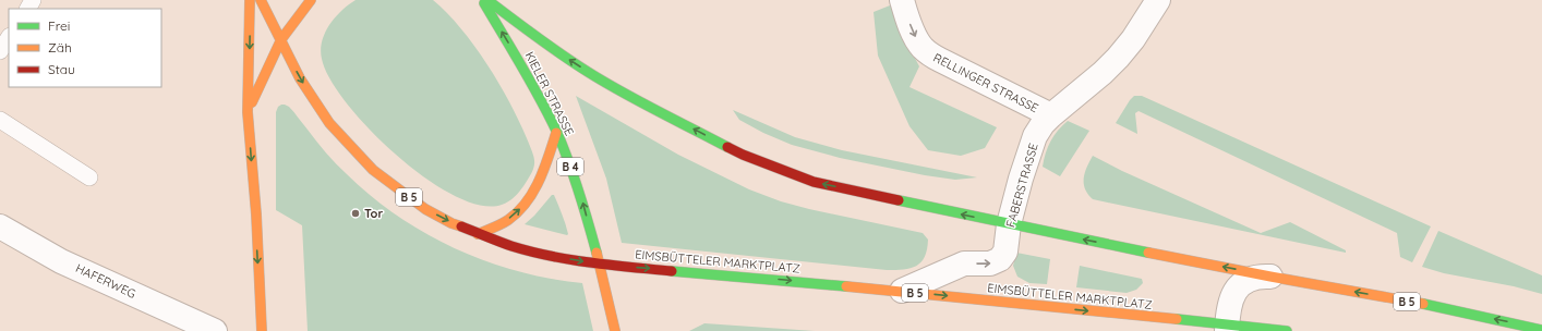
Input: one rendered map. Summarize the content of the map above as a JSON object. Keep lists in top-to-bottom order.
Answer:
{
  "streets": {
    "main road": [
      "KIELER STRASSE",
      "B 4",
      "B 5",
      "EIMSBÜTTELER MARKTPLATZ"
    ],
    "street": ["RELLINGER STRASSE", "FABERSTRASSE", "HAFERWEG"]
  },
  "crossings": [
    ["RELLINGER STRASSE", "FABERSTRASSE"],
    ["KIELER STRASSE", "EIMSBÜTTELER MARKTPLATZ"],
    ["FABERSTRASSE", "B 5"],
    ["FABERSTRASSE", "EIMSBÜTTELER MARKTPLATZ"]
  ],
  "one_way": ["RELLINGER STRASSE", "KIELER STRASSE"],
  "places": ["Tor"],
  "legend": ["Frei", "Zäh", "Stau"]
}
